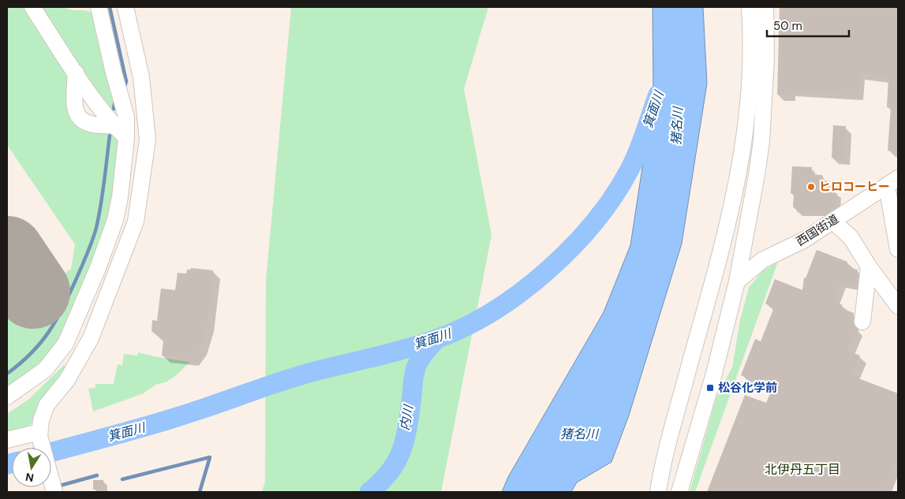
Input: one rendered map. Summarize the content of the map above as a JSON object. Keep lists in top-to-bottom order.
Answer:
{
  "streets": {
    "street": ["西国街道"]
  },
  "districts": ["北伊丹五丁目"],
  "water": ["箕面川", "猪名川", "内川"],
  "places": {
    "other": ["ヒロコーヒー"],
    "transit": ["松谷化学前"]
  },
  "scale_bar": "50 m",
  "north": "bottom"
}
